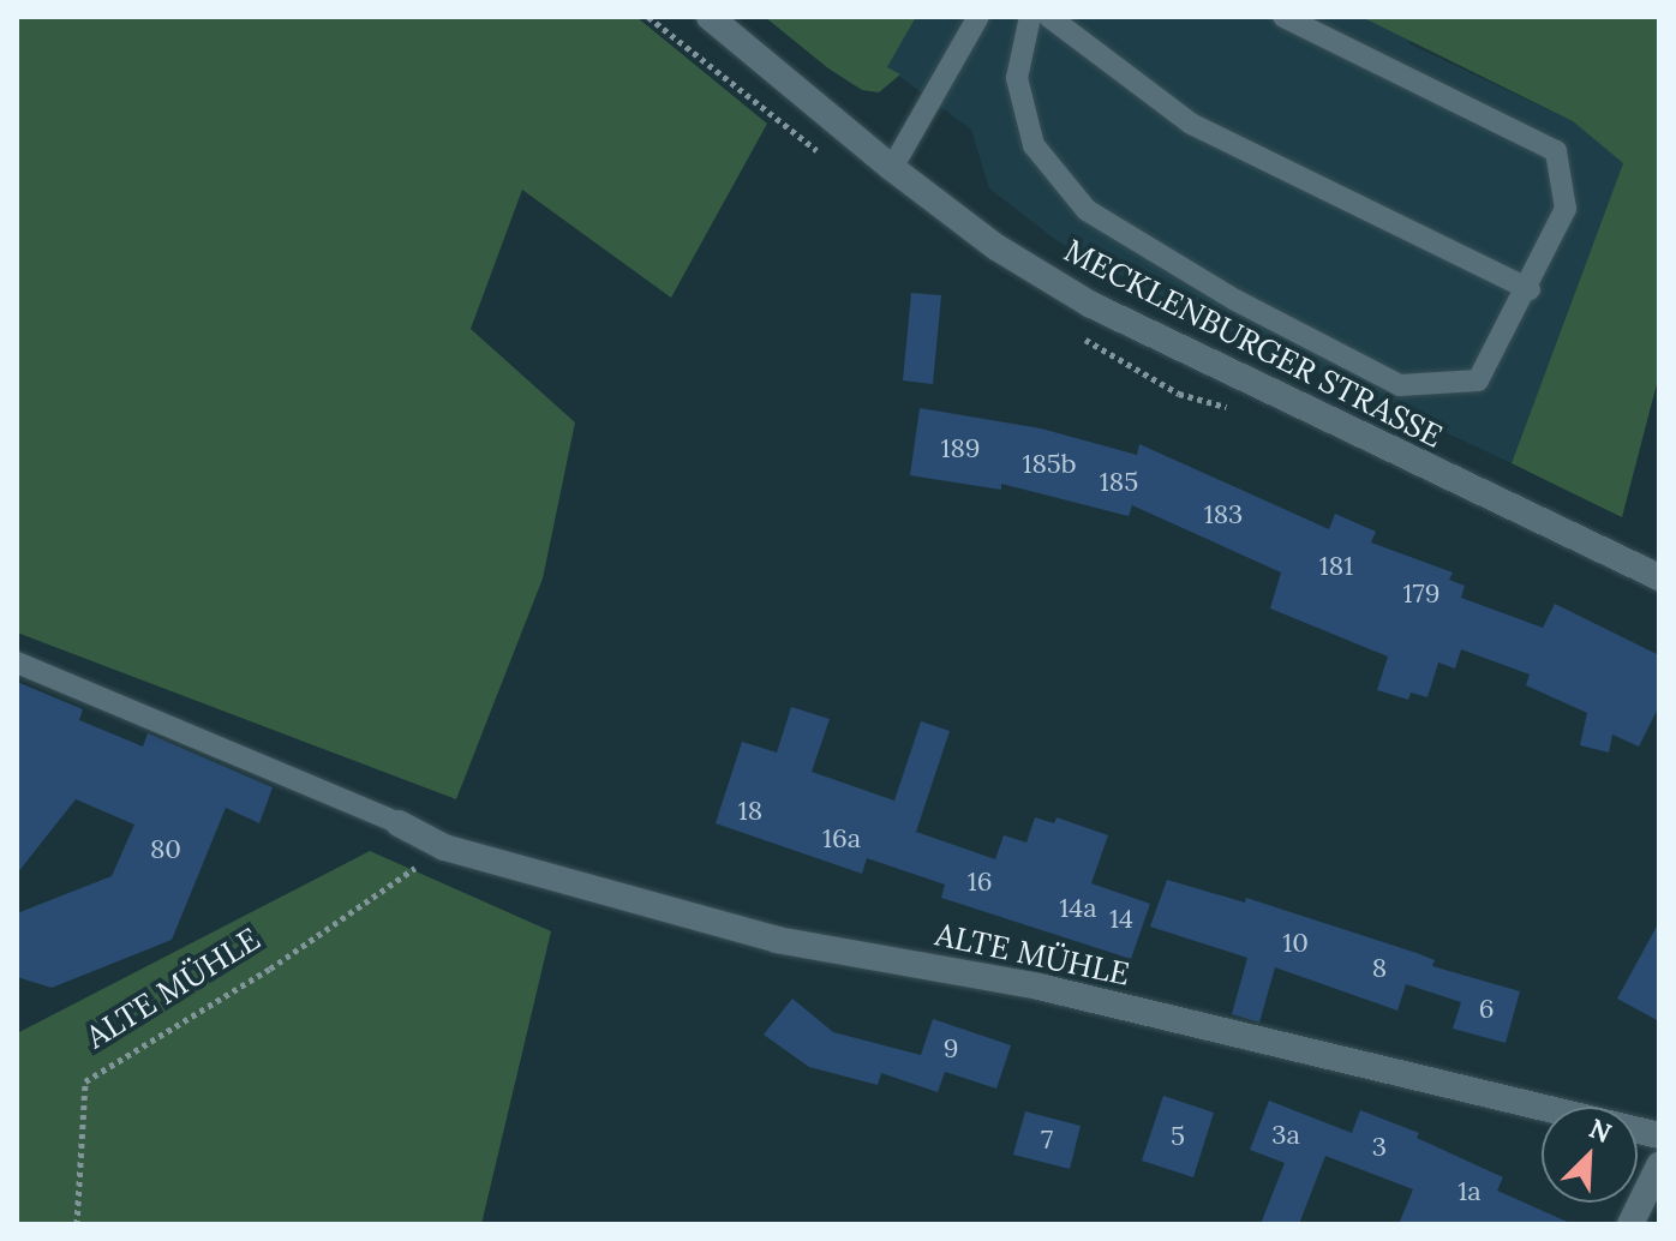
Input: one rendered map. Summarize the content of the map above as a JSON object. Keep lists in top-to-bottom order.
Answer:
{
  "streets": {
    "street": ["MECKLENBURGER STRASSE", "ALTE MÜHLE"]
  },
  "house_numbers": [
    "189",
    "185b",
    "185",
    "183",
    "181",
    "179",
    "18",
    "16a",
    "80",
    "16",
    "14a",
    "14",
    "10",
    "8",
    "6",
    "9",
    "3a",
    "5",
    "7",
    "3",
    "1a"
  ],
  "north": "top right"
}
